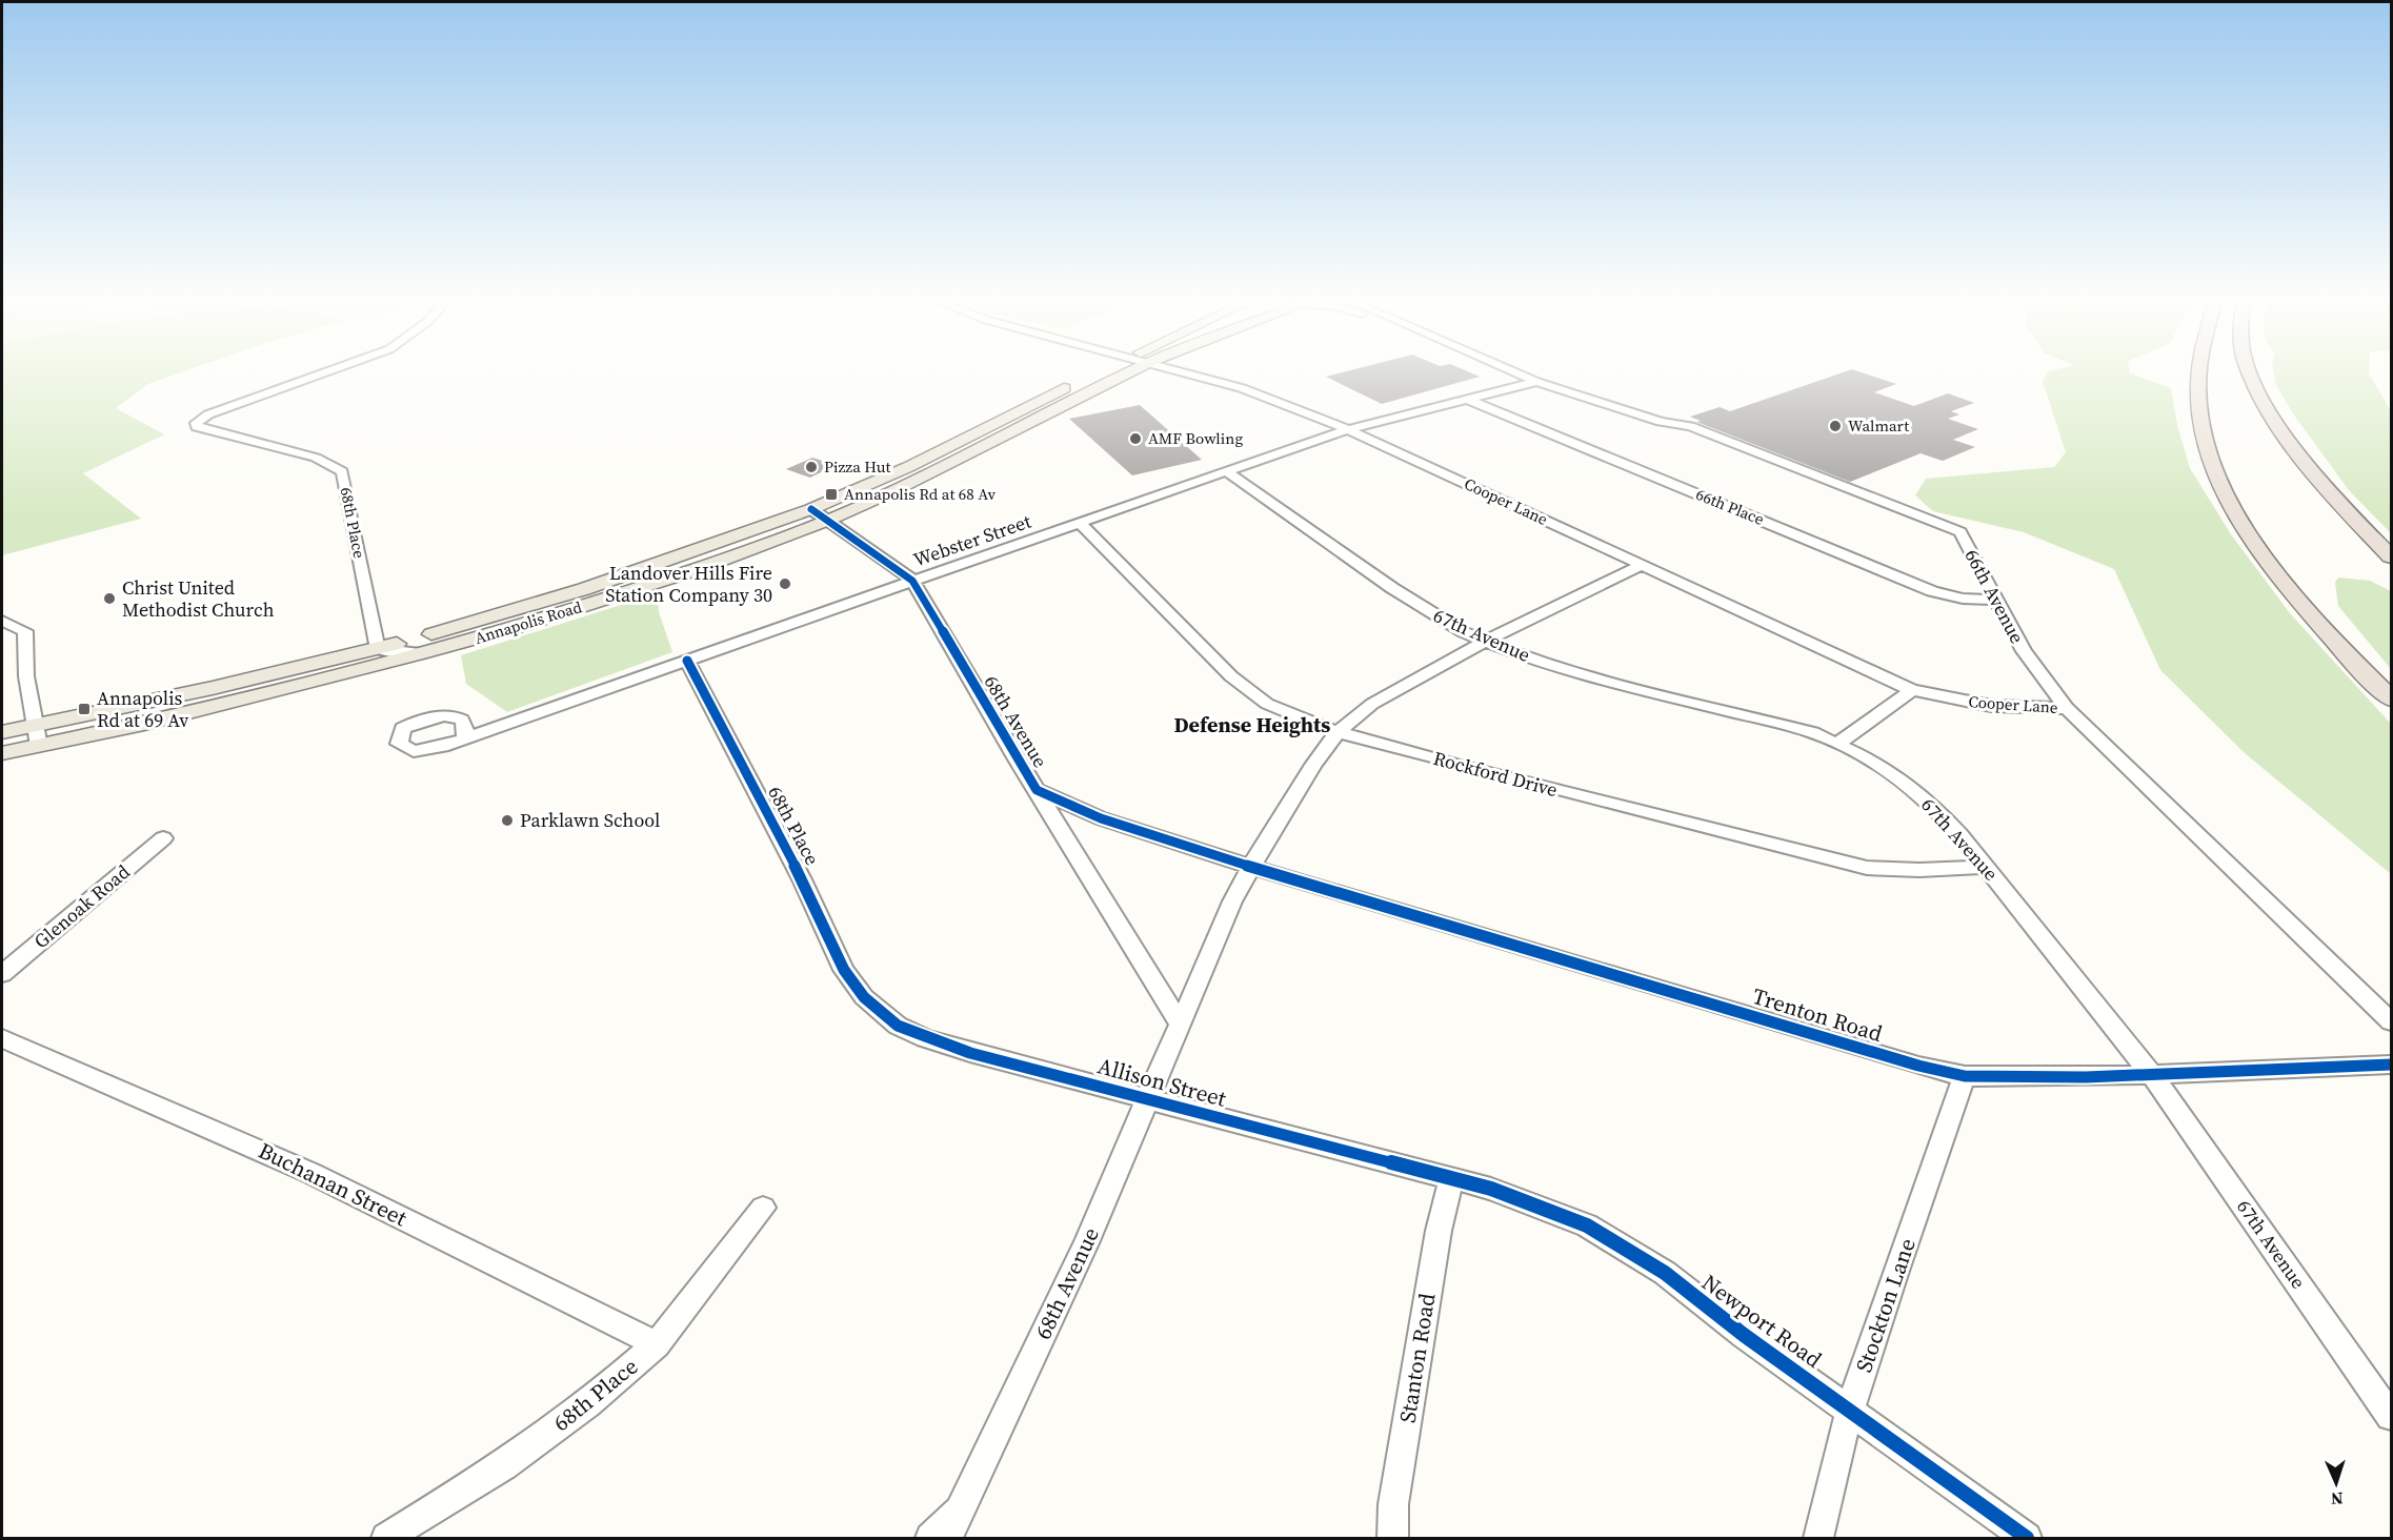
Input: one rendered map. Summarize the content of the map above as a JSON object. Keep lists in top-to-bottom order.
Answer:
{
  "streets": {
    "main road": ["Annapolis Road"],
    "street": [
      "Cooper Lane",
      "66th Place",
      "68th Place",
      "Webster Street",
      "66th Avenue",
      "67th Avenue",
      "68th Avenue",
      "Rockford Drive",
      "Glenoak Road",
      "Trenton Road",
      "Allison Street",
      "Buchanan Street",
      "Stockton Lane",
      "Newport Road",
      "Stanton Road"
    ]
  },
  "crossings": [
    ["Cooper Lane", "Webster Street"],
    ["Cooper Lane", "66th Avenue"],
    ["66th Place", "Webster Street"],
    ["66th Place", "66th Avenue"],
    ["68th Place", "Webster Street"],
    ["68th Place", "Annapolis Road"],
    ["68th Place", "Allison Street"],
    ["68th Place", "Buchanan Street"],
    ["Webster Street", "66th Avenue"],
    ["Webster Street", "67th Avenue"],
    ["Webster Street", "68th Avenue"],
    ["Webster Street", "Rockford Drive"],
    ["Annapolis Road", "68th Avenue"],
    ["67th Avenue", "Rockford Drive"],
    ["67th Avenue", "Trenton Road"],
    ["68th Avenue", "Trenton Road"],
    ["68th Avenue", "Allison Street"],
    ["Trenton Road", "Stockton Lane"],
    ["Allison Street", "Newport Road"],
    ["Allison Street", "Stanton Road"],
    ["Stockton Lane", "Newport Road"],
    ["Newport Road", "Stanton Road"]
  ],
  "districts": ["Defense Heights"],
  "places": {
    "other": [
      "Walmart",
      "AMF Bowling",
      "Pizza Hut",
      "Landover Hills Fire Station Company 30",
      "Christ United Methodist Church",
      "Parklawn School"
    ],
    "transit": ["Annapolis Rd at 68 Av", "Annapolis Rd at 69 Av"]
  },
  "north": "bottom"
}
